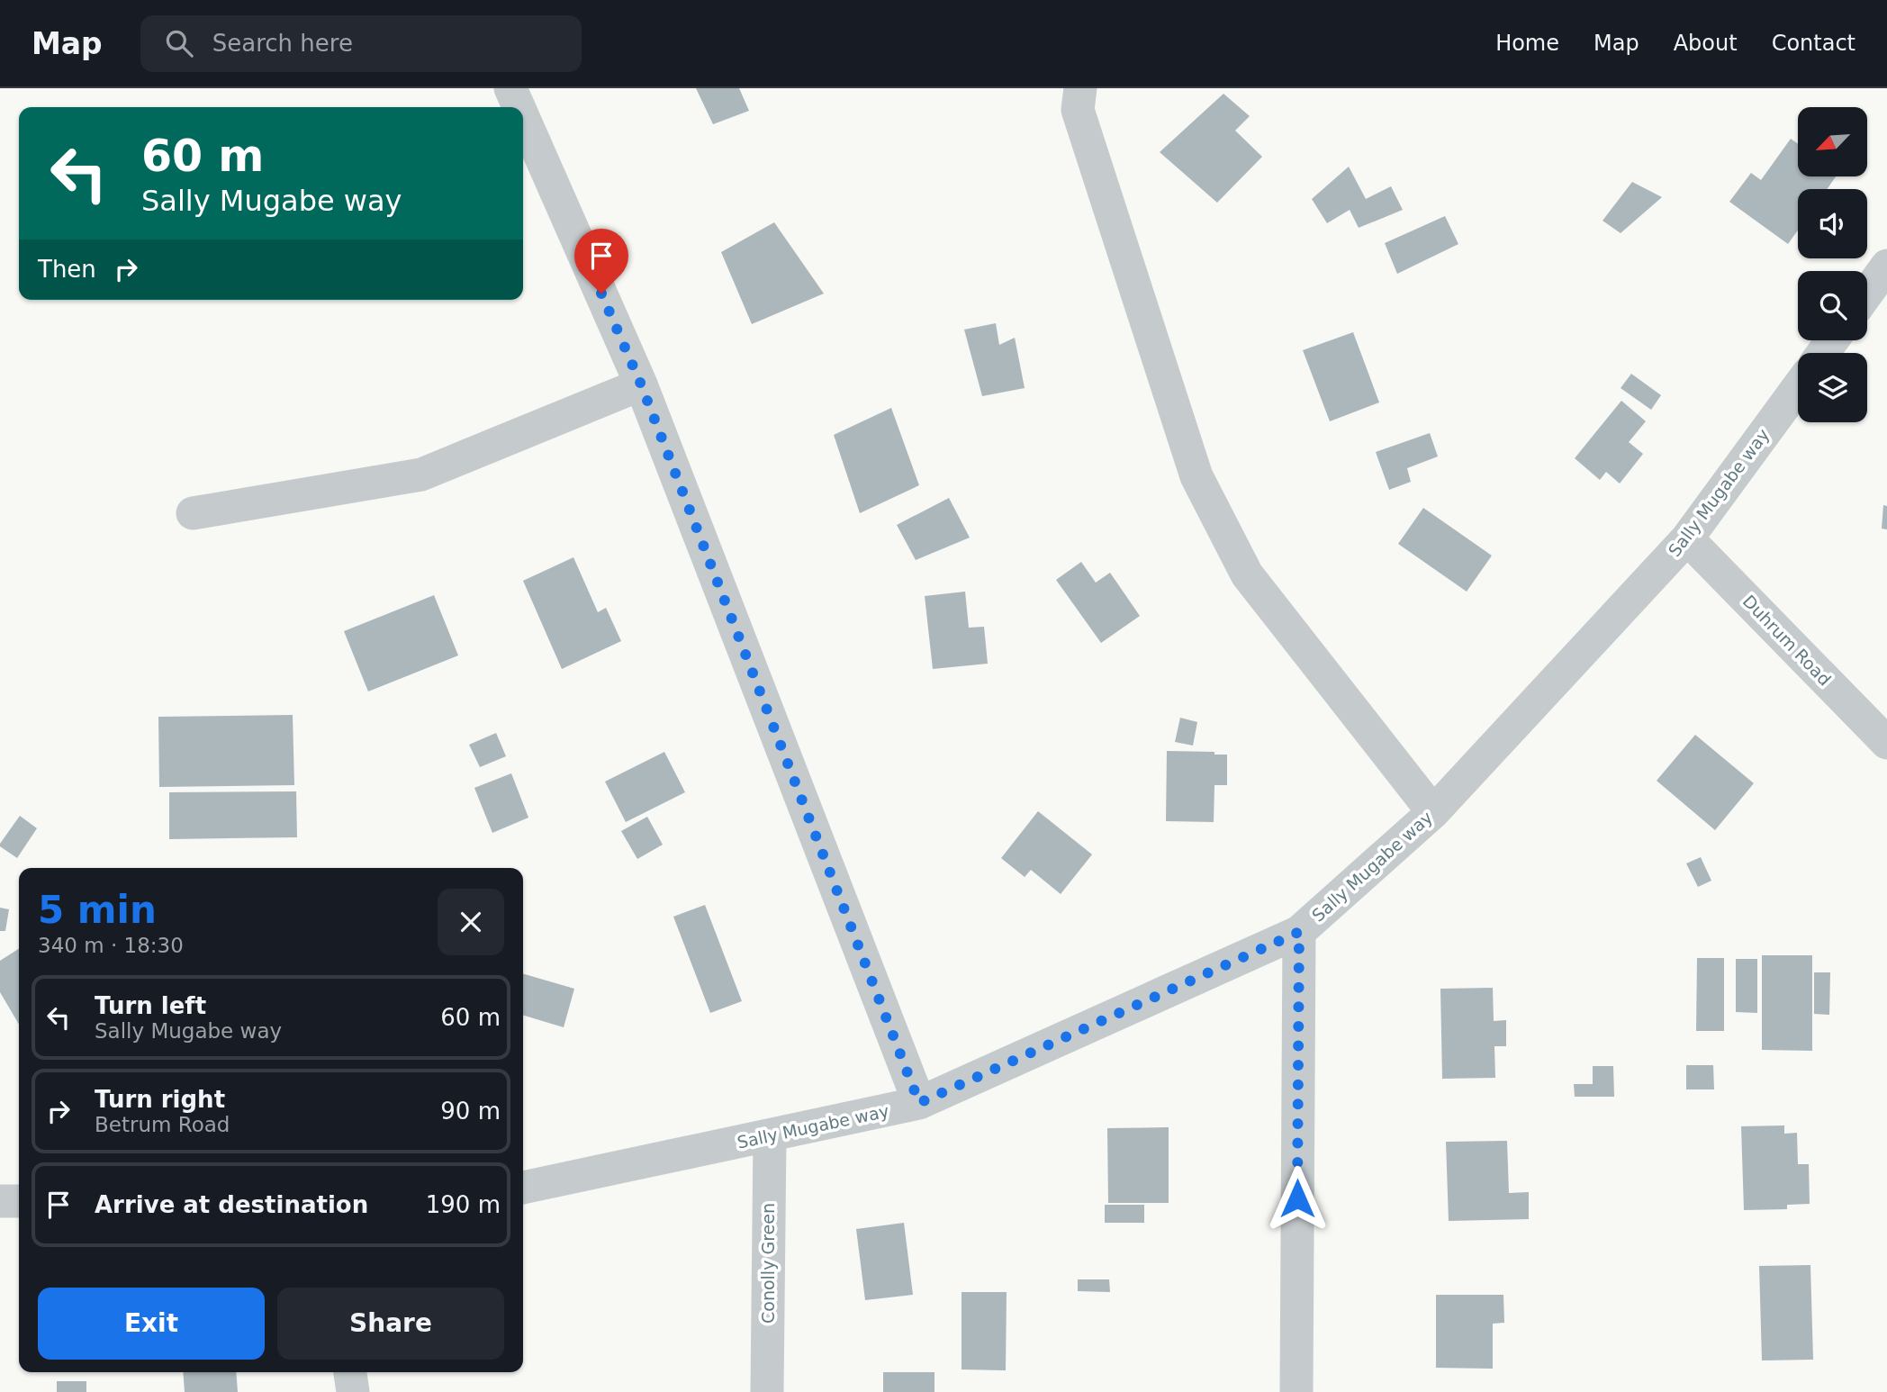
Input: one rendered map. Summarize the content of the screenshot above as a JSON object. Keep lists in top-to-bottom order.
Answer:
{
  "streets": {
    "street": ["Sally Mugabe way", "Duhrum Road", "Conolly Green"]
  },
  "crossings": [
    ["Sally Mugabe way", "Duhrum Road"],
    ["Sally Mugabe way", "Conolly Green"]
  ],
  "north": "bottom left",
  "page": {
    "header": "Map",
    "search": "Search here",
    "nav": [
      "Home",
      "Map",
      "About",
      "Contact"
    ],
    "turn": ["60 m", "Sally Mugabe way"],
    "then": "Then",
    "heading": ["5 min", "340 m · 18:30"],
    "list": [
      {
        "name": "Turn left",
        "note": "Sally Mugabe way",
        "value": "60 m"
      },
      {
        "name": "Turn right",
        "note": "Betrum Road",
        "value": "90 m"
      },
      {
        "name": "Arrive at destination",
        "value": "190 m"
      }
    ],
    "buttons": ["Exit", "Share"]
  }
}
